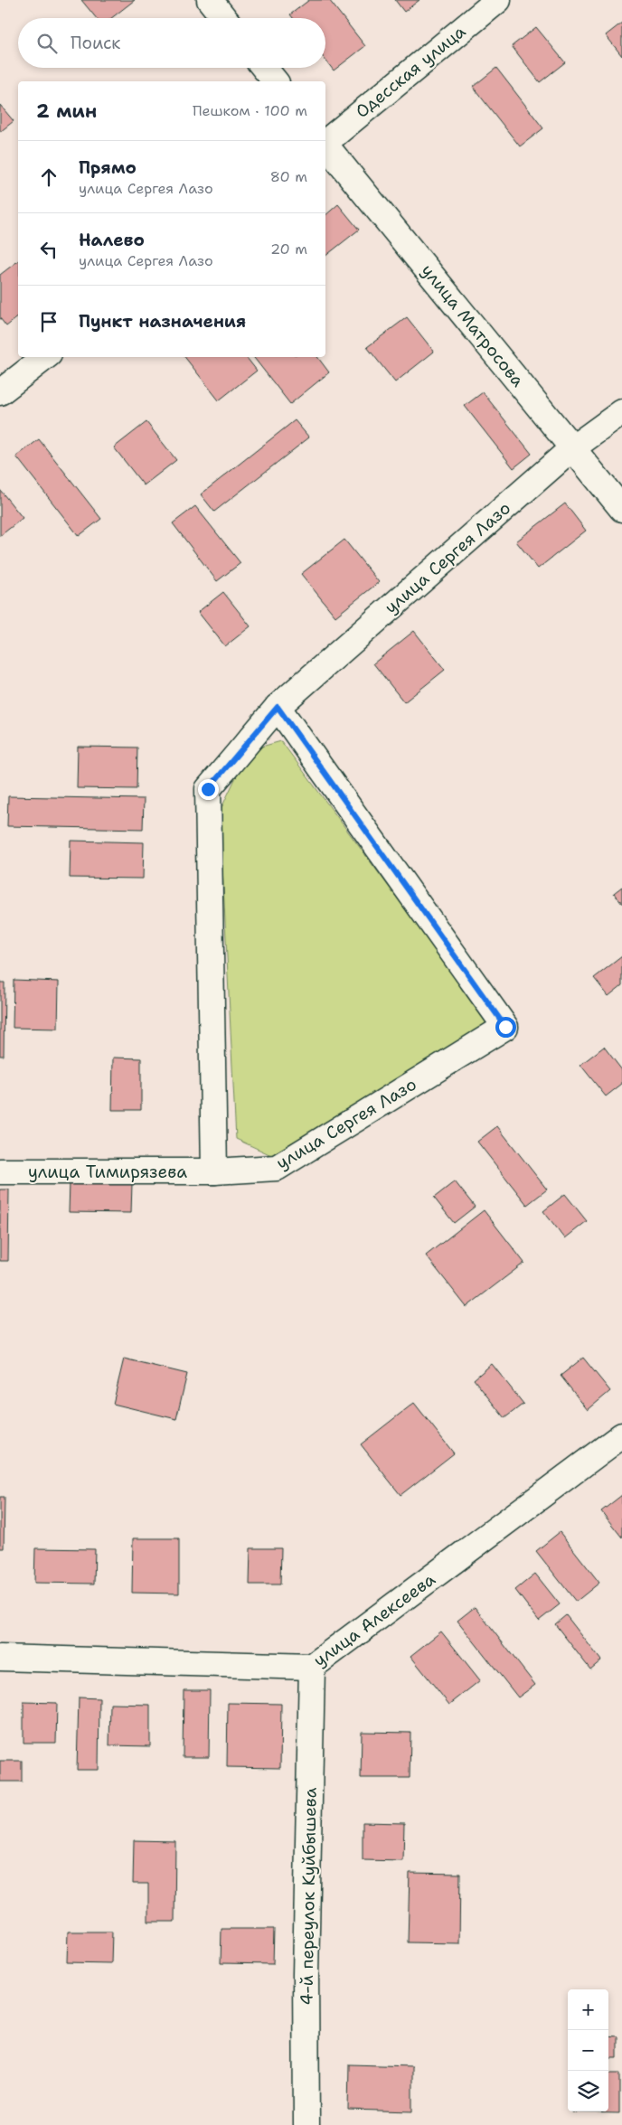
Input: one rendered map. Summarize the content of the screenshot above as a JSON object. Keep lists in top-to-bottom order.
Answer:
{
  "streets": {
    "street": [
      "Одесская улица",
      "улица Матросова",
      "улица Сергея Лазо",
      "улица Тимирязева",
      "улица Алексеева",
      "4-й переулок Куйбышева"
    ]
  },
  "crossings": [
    ["улица Матросова", "улица Сергея Лазо"],
    ["улица Сергея Лазо", "улица Тимирязева"],
    ["улица Алексеева", "4-й переулок Куйбышева"]
  ],
  "page": {
    "search": "Поиск",
    "heading": ["2 мин", "Пешком · 100 m"],
    "list": [
      ["Прямо", "улица Сергея Лазо", "80 m"],
      ["Налево", "улица Сергея Лазо", "20 m"],
      "Пункт назначения"
    ],
    "map_buttons": ["+", "−"]
  }
}
